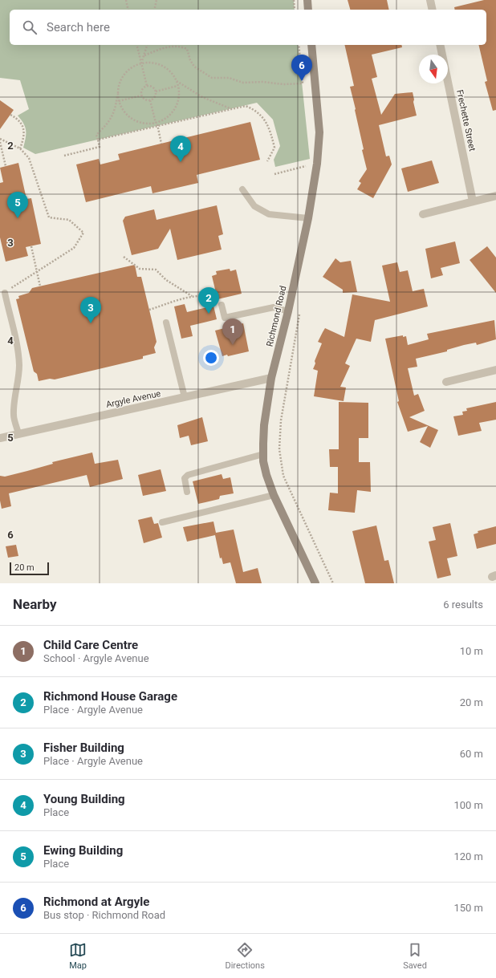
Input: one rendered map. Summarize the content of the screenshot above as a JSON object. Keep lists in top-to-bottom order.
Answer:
{
  "streets": {
    "main road": ["Richmond Road"],
    "street": ["Frechette Street", "Argyle Avenue"]
  },
  "crossings": [
    ["Richmond Road", "Argyle Avenue"]
  ],
  "scale_bar": "20 m",
  "north": "bottom",
  "page": {
    "search": "Search here",
    "pins": [
      "6",
      "4",
      "5",
      "2",
      "3",
      "1"
    ],
    "scale": "20 m",
    "heading": ["Nearby", "6 results"],
    "list": [
      {
        "mark": "1",
        "name": "Child Care Centre",
        "note": "School · Argyle Avenue",
        "value": "10 m"
      },
      {
        "mark": "2",
        "name": "Richmond House Garage",
        "note": "Place · Argyle Avenue",
        "value": "20 m"
      },
      {
        "mark": "3",
        "name": "Fisher Building",
        "note": "Place · Argyle Avenue",
        "value": "60 m"
      },
      {
        "mark": "4",
        "name": "Young Building",
        "note": "Place",
        "value": "100 m"
      },
      {
        "mark": "5",
        "name": "Ewing Building",
        "note": "Place",
        "value": "120 m"
      },
      {
        "mark": "6",
        "name": "Richmond at Argyle",
        "note": "Bus stop · Richmond Road",
        "value": "150 m"
      }
    ],
    "nav": ["Map", "Directions", "Saved"]
  },
  "grid": {
    "rows": [
      "2",
      "3",
      "4",
      "5",
      "6"
    ]
  }
}
